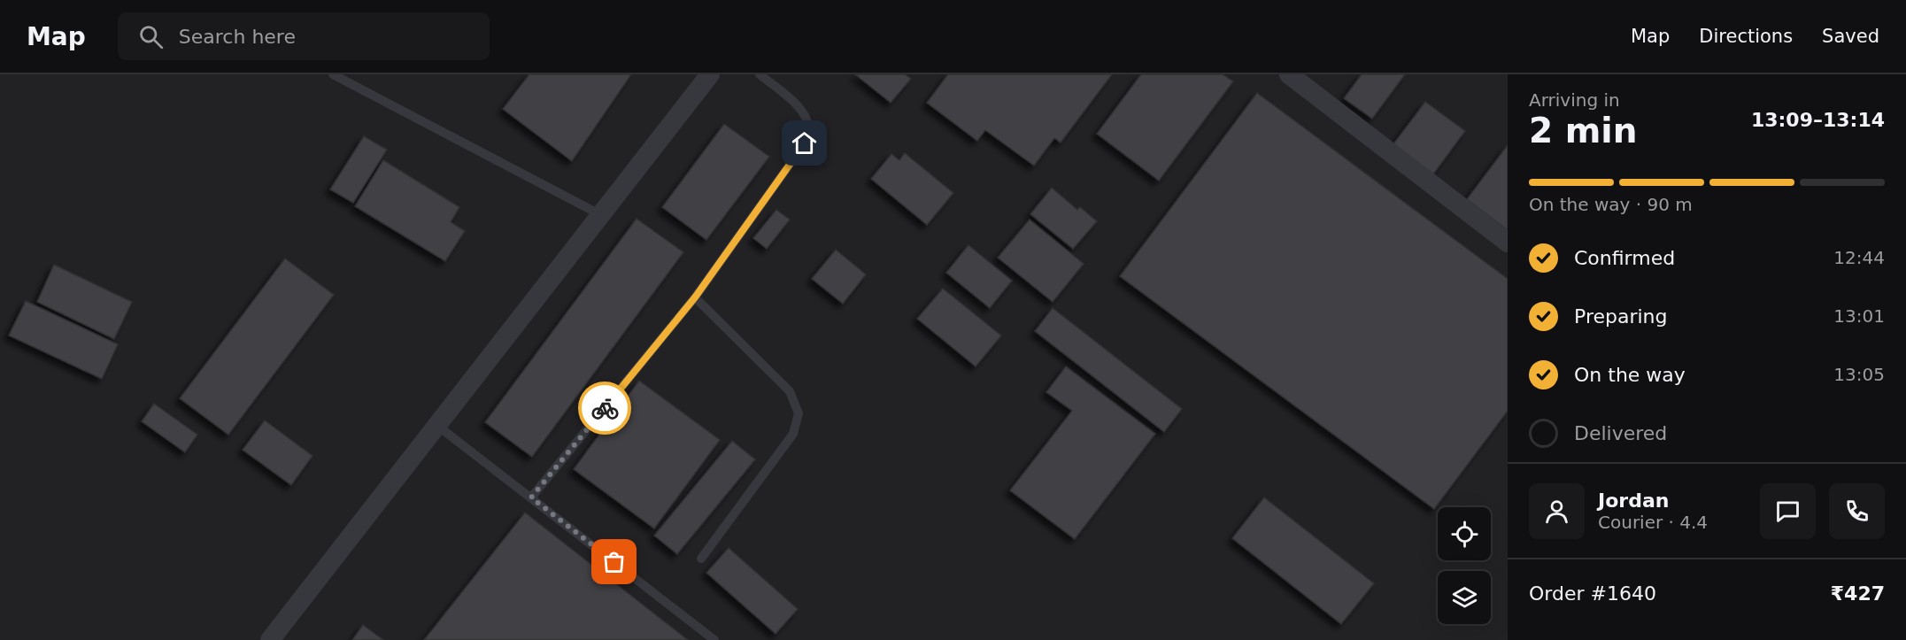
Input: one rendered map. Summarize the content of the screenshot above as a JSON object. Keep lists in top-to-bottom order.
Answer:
{
  "page": {
    "header": "Map",
    "search": "Search here",
    "nav": ["Map", "Directions", "Saved"],
    "heading": ["2 min", "Arriving in", "13:09–13:14"],
    "panel": [
      "Jordan",
      "Courier · 4.4",
      "Order #1640",
      "₹427"
    ],
    "bar": "On the way · 90 m",
    "list": [
      ["Confirmed", "12:44"],
      ["Preparing", "13:01"],
      ["On the way", "13:05"],
      "Delivered"
    ]
  }
}
